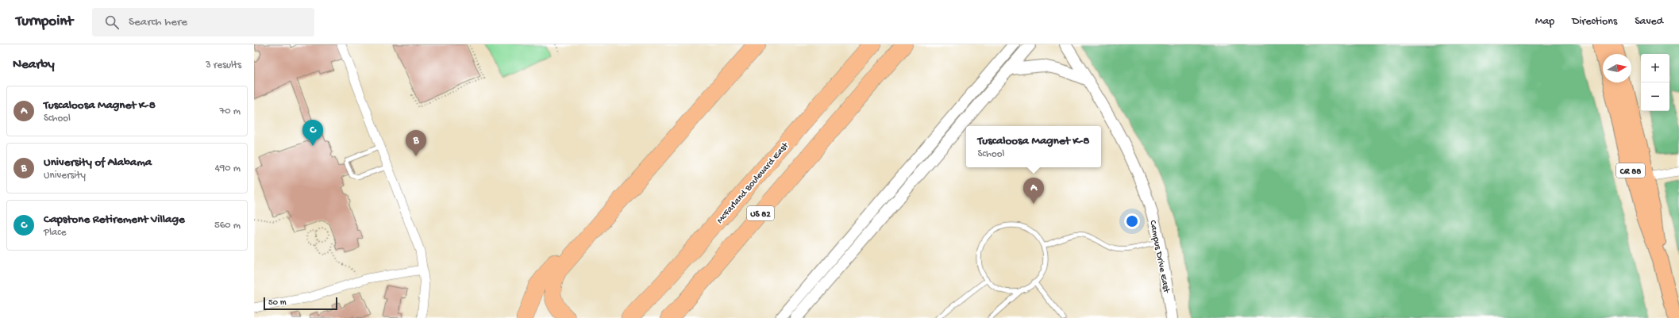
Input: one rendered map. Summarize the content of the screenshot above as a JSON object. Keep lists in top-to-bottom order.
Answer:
{
  "streets": {
    "highway": ["McFarland Boulevard East", "US 82"],
    "main road": ["CR 88"],
    "street": ["Campus Drive East"]
  },
  "scale_bar": "50 m",
  "north": "right",
  "page": {
    "header": "Turnpoint",
    "search": "Search here",
    "nav": ["Map", "Directions", "Saved"],
    "heading": ["Nearby", "3 results"],
    "map_buttons": ["+", "−"],
    "list": [
      {
        "mark": "A",
        "name": "Tuscaloosa Magnet K-8",
        "note": "School",
        "value": "70 m"
      },
      {
        "mark": "B",
        "name": "University of Alabama",
        "note": "University",
        "value": "490 m"
      },
      {
        "mark": "C",
        "name": "Capstone Retirement Village",
        "note": "Place",
        "value": "560 m"
      }
    ],
    "pins": ["C", "B", "A"],
    "popup": ["Tuscaloosa Magnet K-8", "School"],
    "scale": "50 m"
  }
}
